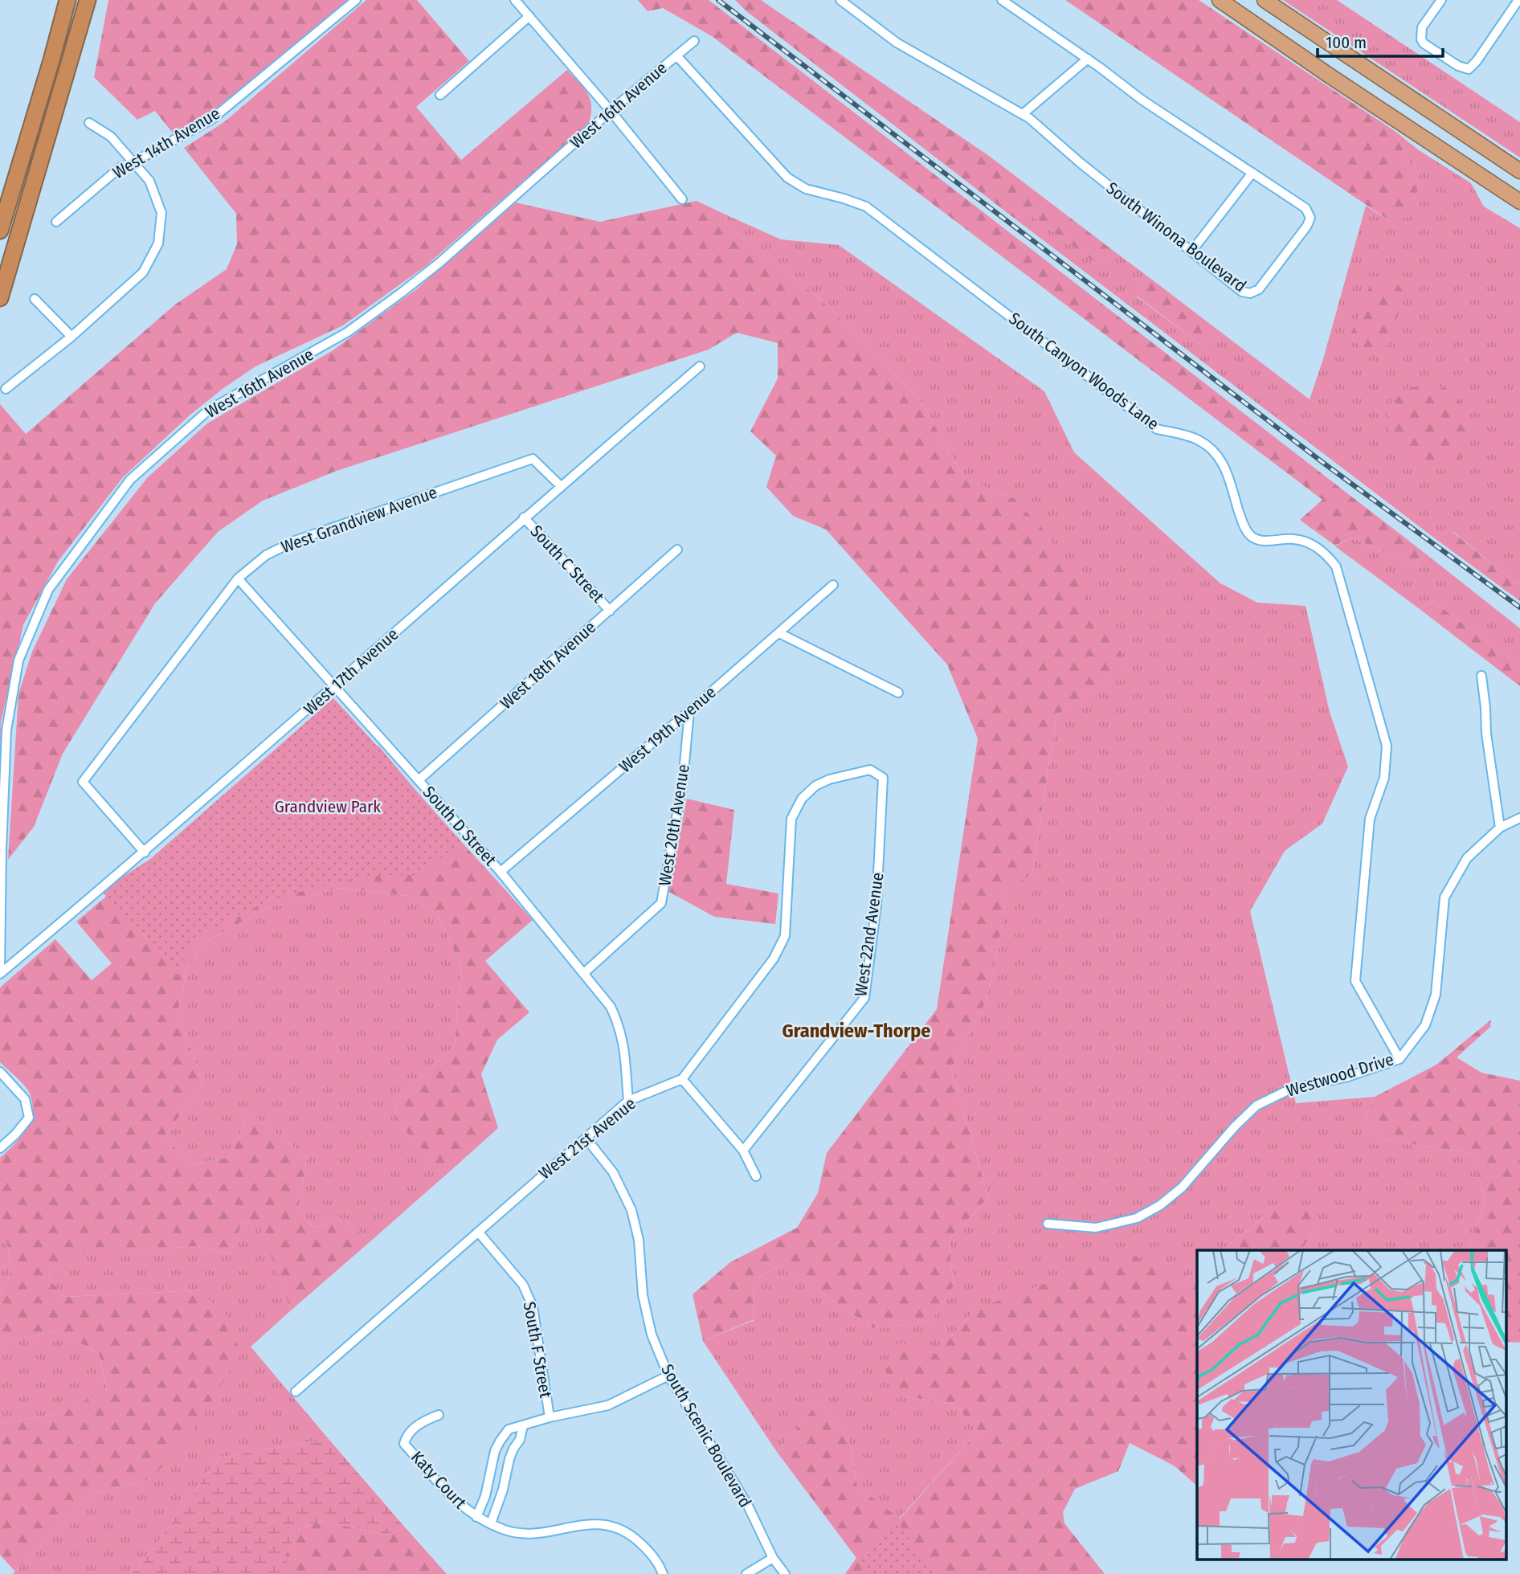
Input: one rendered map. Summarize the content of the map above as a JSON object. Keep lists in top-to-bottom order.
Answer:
{
  "streets": {
    "street": [
      "West 16th Avenue",
      "West 14th Avenue",
      "South Winona Boulevard",
      "South Canyon Woods Lane",
      "West Grandview Avenue",
      "South C Street",
      "West 18th Avenue",
      "West 17th Avenue",
      "West 19th Avenue",
      "West 20th Avenue",
      "South D Street",
      "West 22nd Avenue",
      "Westwood Drive",
      "West 21st Avenue",
      "South F Street",
      "South Scenic Boulevard",
      "Katy Court"
    ]
  },
  "crossings": [
    ["West 16th Avenue", "South Canyon Woods Lane"],
    ["West 16th Avenue", "West 17th Avenue"],
    ["South Canyon Woods Lane", "Westwood Drive"],
    ["West Grandview Avenue", "West 17th Avenue"],
    ["West Grandview Avenue", "South D Street"],
    ["South C Street", "West 18th Avenue"],
    ["South C Street", "West 17th Avenue"],
    ["West 18th Avenue", "South D Street"],
    ["West 17th Avenue", "South D Street"],
    ["West 19th Avenue", "West 20th Avenue"],
    ["West 19th Avenue", "South D Street"],
    ["West 20th Avenue", "South D Street"],
    ["South D Street", "West 21st Avenue"],
    ["West 22nd Avenue", "West 21st Avenue"],
    ["West 21st Avenue", "South F Street"],
    ["West 21st Avenue", "South Scenic Boulevard"]
  ],
  "districts": ["Grandview-Thorpe"],
  "parks": ["Grandview Park"],
  "scale_bar": "100 m"
}
